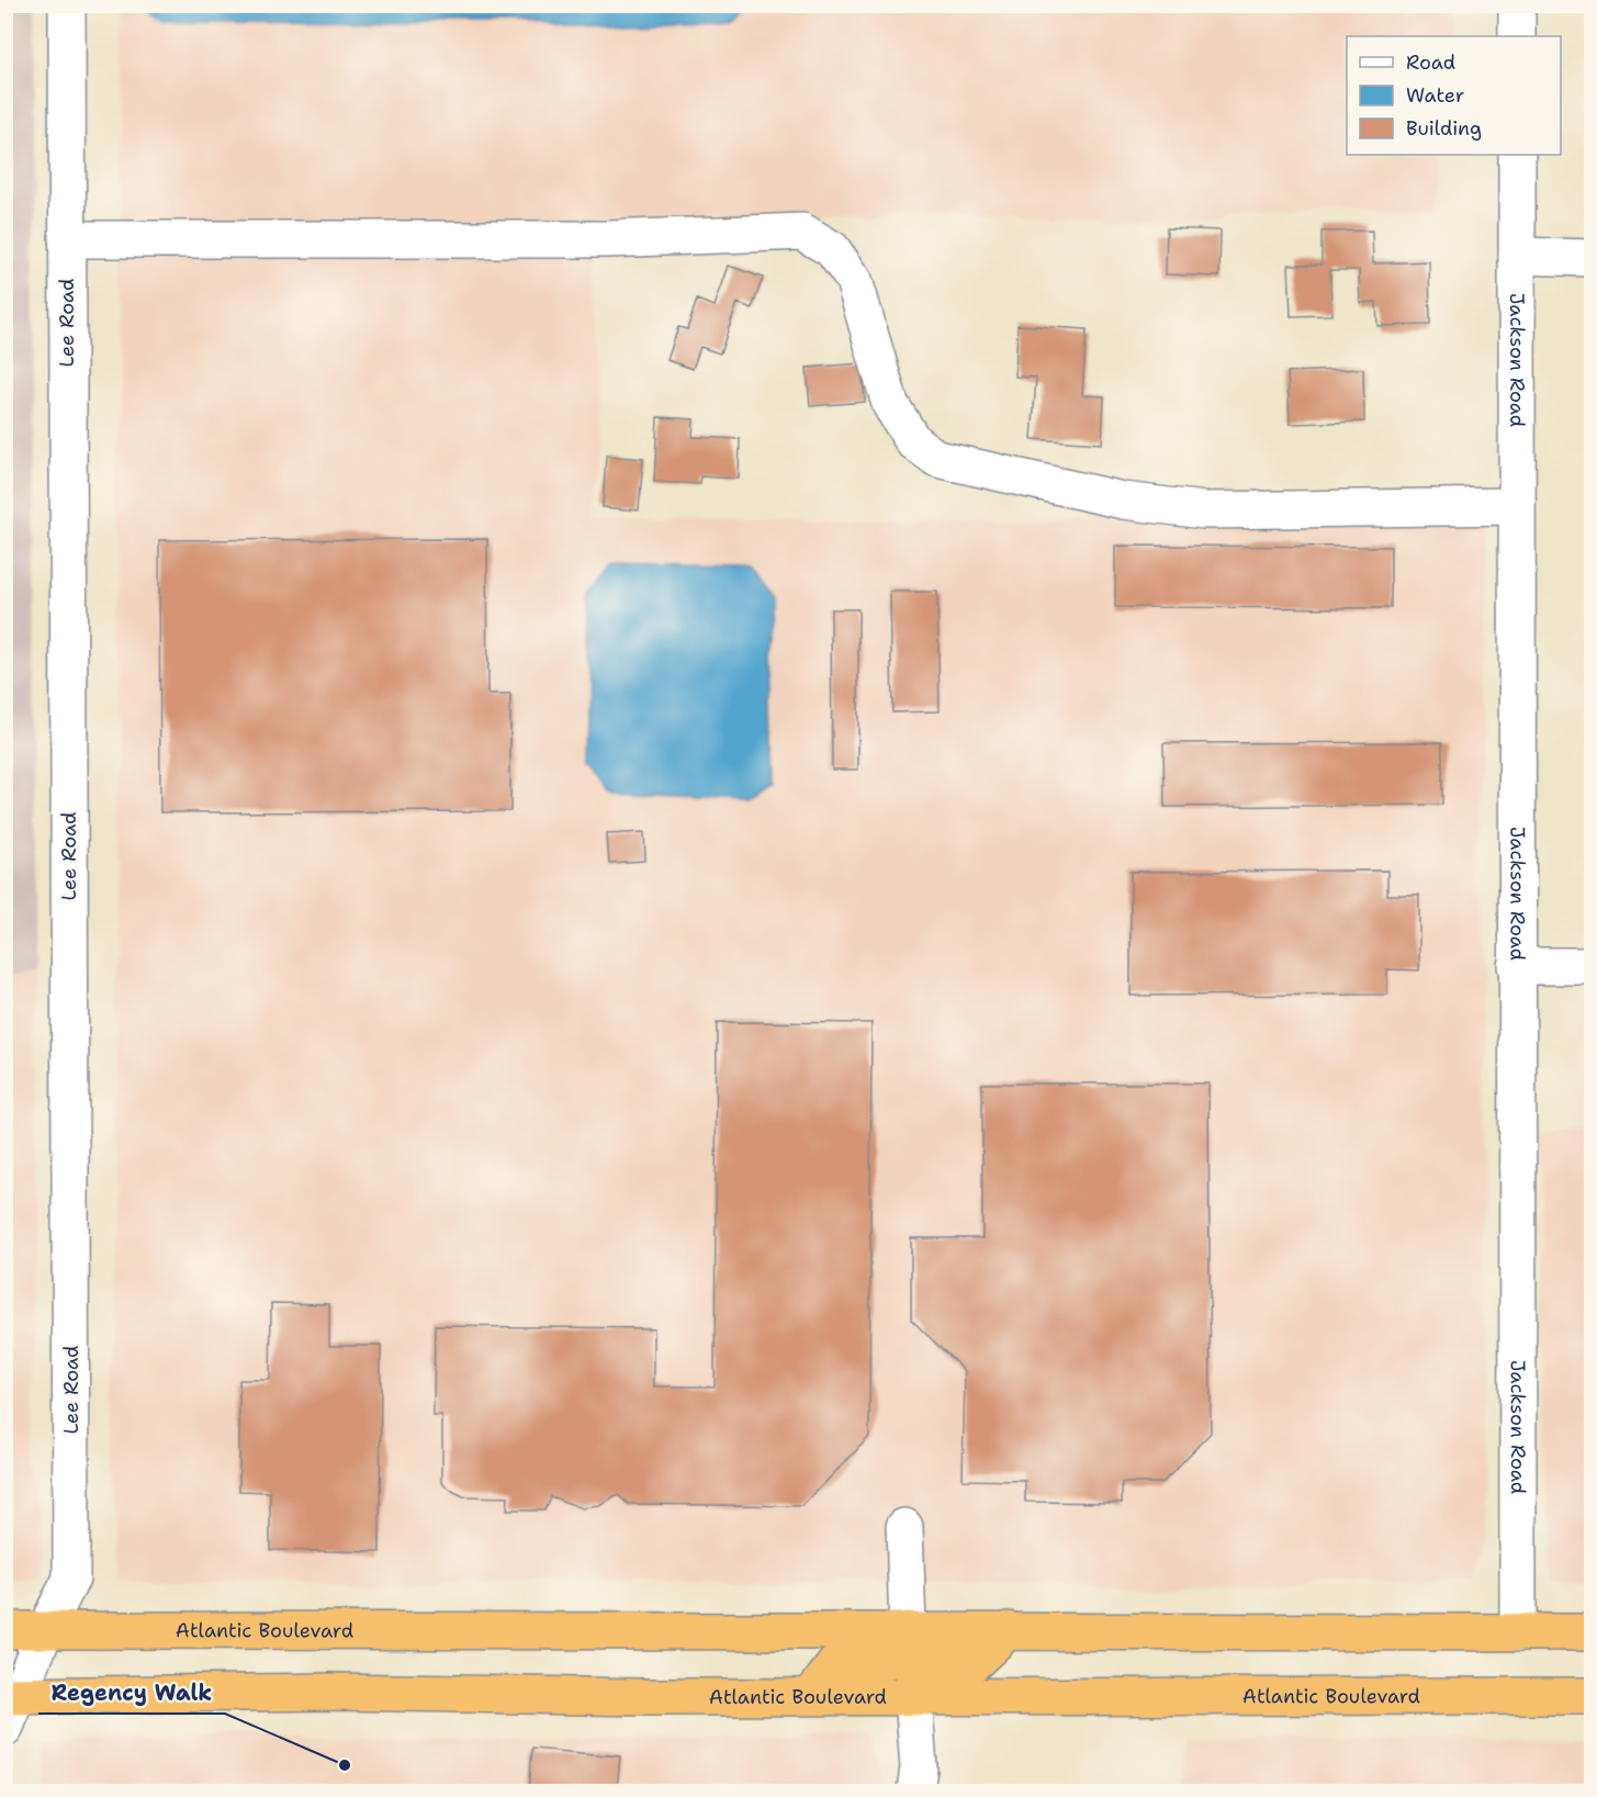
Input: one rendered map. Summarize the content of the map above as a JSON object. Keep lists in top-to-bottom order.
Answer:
{
  "streets": {
    "highway": ["Atlantic Boulevard"],
    "street": ["Lee Road", "Jackson Road"]
  },
  "crossings": [
    ["Lee Road", "Atlantic Boulevard"],
    ["Jackson Road", "Atlantic Boulevard"]
  ],
  "places": ["Regency Walk"],
  "legend": ["Road", "Water", "Building"]
}
